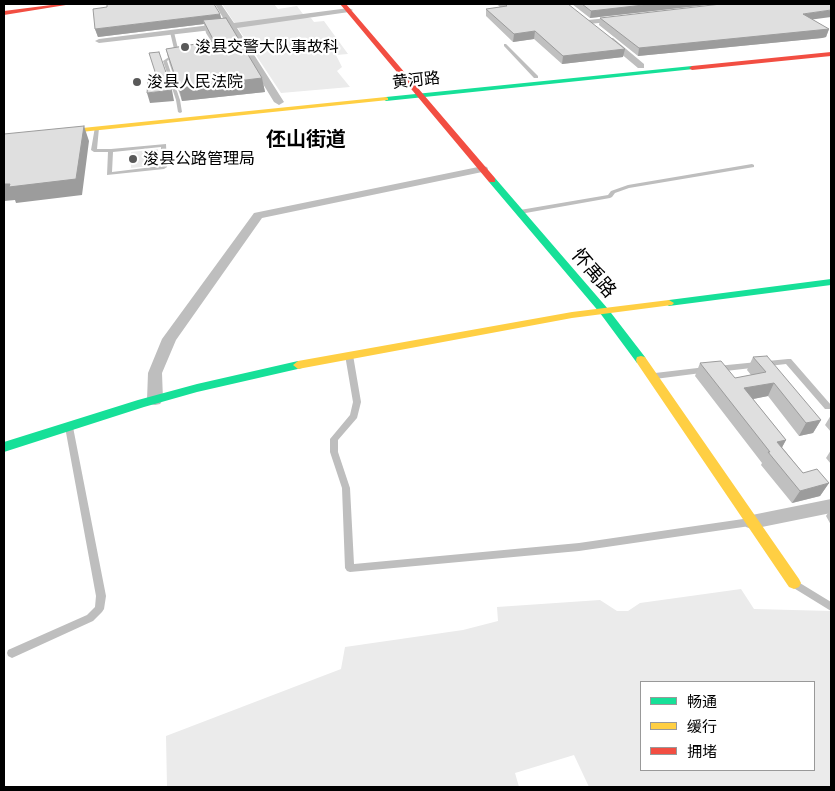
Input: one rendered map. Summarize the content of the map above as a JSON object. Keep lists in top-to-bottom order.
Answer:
{
  "streets": {
    "main road": ["黄河路", "怀禹路"]
  },
  "crossings": [
    ["黄河路", "怀禹路"]
  ],
  "districts": ["伾山街道"],
  "places": ["浚县交警大队事故科", "浚县人民法院", "浚县公路管理局"],
  "legend": ["畅通", "缓行", "拥堵"]
}
